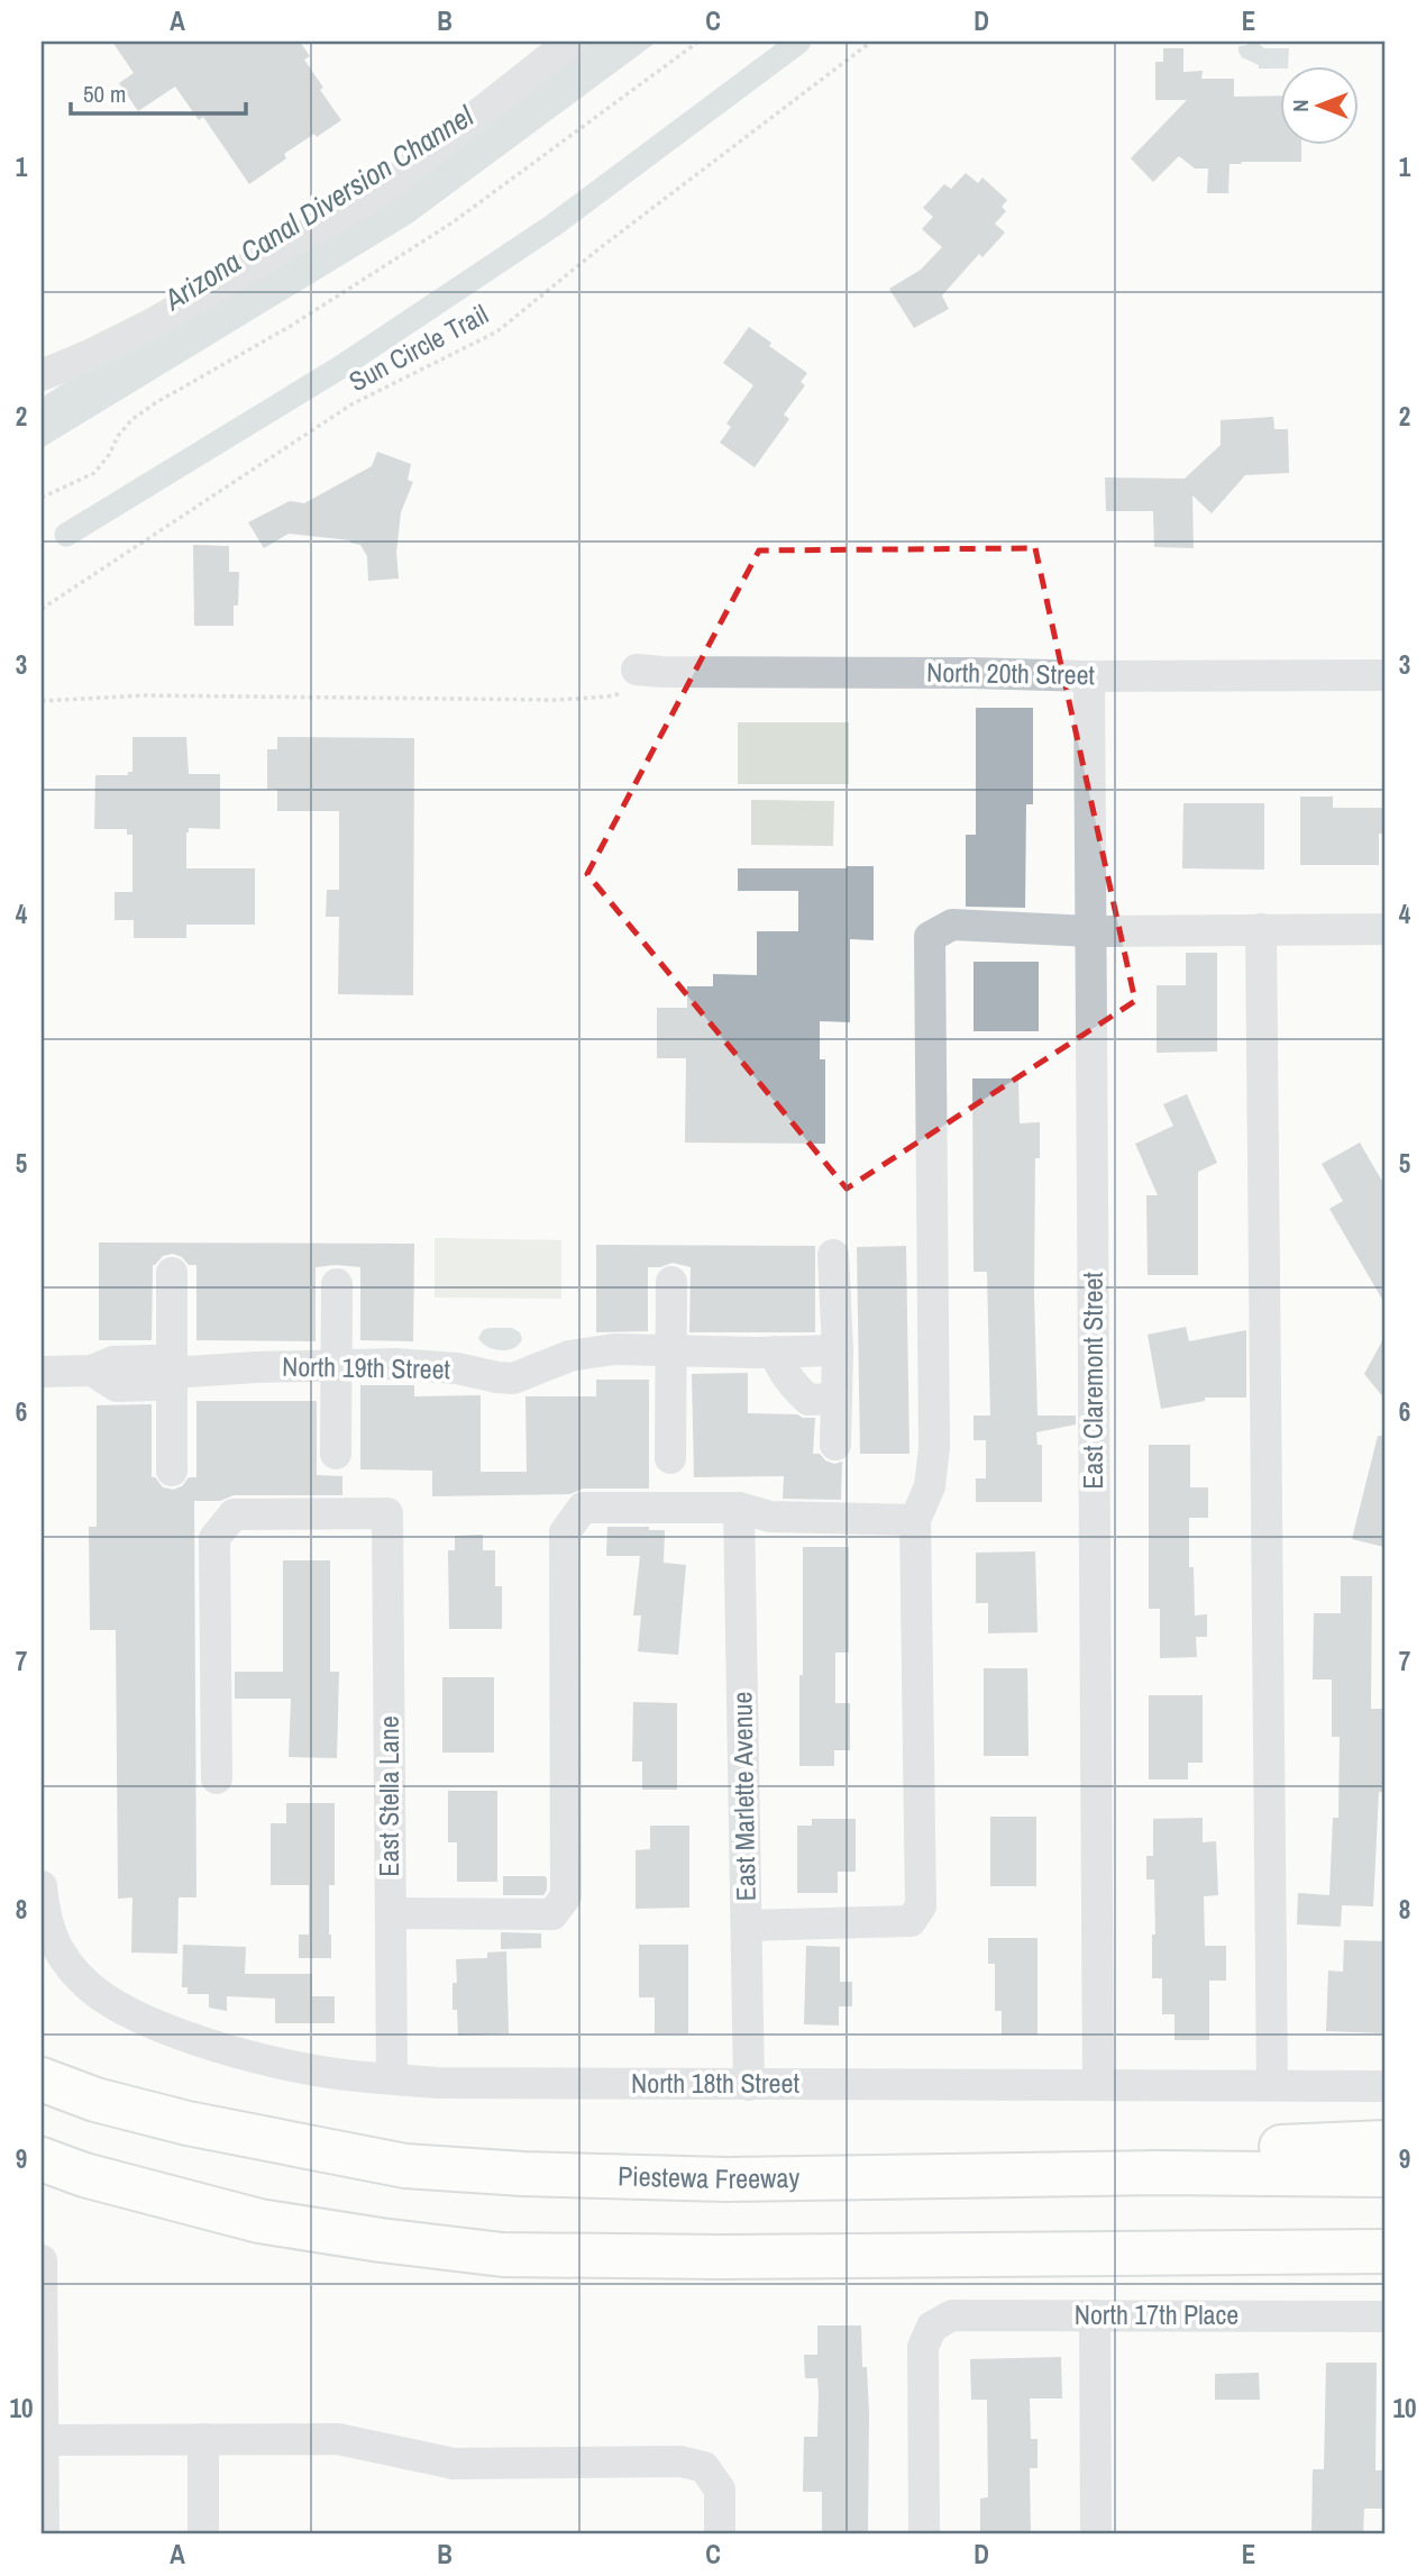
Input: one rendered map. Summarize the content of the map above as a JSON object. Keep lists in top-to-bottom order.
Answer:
{
  "streets": {
    "highway": ["Piestewa Freeway"],
    "street": [
      "North 20th Street",
      "North 19th Street",
      "East Claremont Street",
      "East Stella Lane",
      "East Marlette Avenue",
      "North 18th Street",
      "North 17th Place"
    ],
    "path": ["Sun Circle Trail"]
  },
  "crossings": [
    ["North 20th Street", "East Claremont Street"],
    ["East Claremont Street", "North 18th Street"],
    ["East Stella Lane", "North 18th Street"],
    ["East Marlette Avenue", "North 18th Street"]
  ],
  "water": ["Arizona Canal Diversion Channel"],
  "scale_bar": "50 m",
  "north": "left",
  "grid": {
    "columns": [
      "A",
      "B",
      "C",
      "D",
      "E"
    ],
    "rows": [
      "1",
      "2",
      "3",
      "4",
      "5",
      "6",
      "7",
      "8",
      "9",
      "10"
    ]
  }
}
